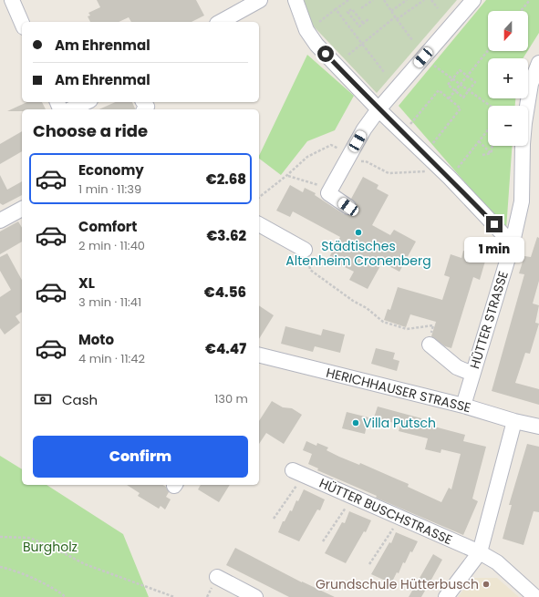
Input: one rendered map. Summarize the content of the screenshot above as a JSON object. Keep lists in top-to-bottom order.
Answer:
{
  "streets": {
    "street": ["HÜTTER STRASSE", "HERICHHAUSER STRASSE", "HÜTTER BUSCHSTRASSE"]
  },
  "crossings": [
    ["HÜTTER STRASSE", "HERICHHAUSER STRASSE"]
  ],
  "parks": ["Burgholz"],
  "places": ["Städtisches Altenheim Cronenberg", "Villa Putsch", "Grundschule Hütterbusch"],
  "north": "bottom",
  "page": {
    "map_buttons": ["+", "−"],
    "banner": ["Am Ehrenmal", "Am Ehrenmal"],
    "heading": "Choose a ride",
    "list": [
      {
        "name": "Economy",
        "note": "1 min · 11:39",
        "value": "€2.68"
      },
      {
        "name": "Comfort",
        "note": "2 min · 11:40",
        "value": "€3.62"
      },
      {
        "name": "XL",
        "note": "3 min · 11:41",
        "value": "€4.56"
      },
      {
        "name": "Moto",
        "note": "4 min · 11:42",
        "value": "€4.47"
      }
    ],
    "bubble": "1 min",
    "pay": ["Cash", "130 m"],
    "buttons": "Confirm"
  }
}
